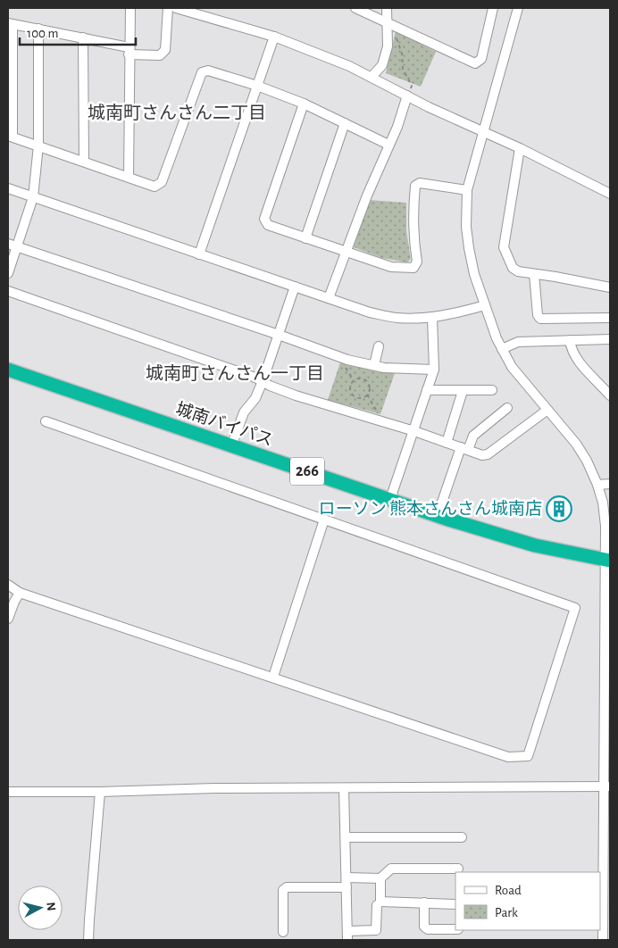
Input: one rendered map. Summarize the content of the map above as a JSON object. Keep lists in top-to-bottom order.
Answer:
{
  "streets": {
    "highway": ["城南バイパス", "266"]
  },
  "districts": ["城南町さんさん二丁目", "城南町さんさん一丁目"],
  "places": {
    "building": ["ローソン 熊本さんさん城南店"]
  },
  "legend": ["Road", "Park"],
  "scale_bar": "100 m",
  "north": "right"
}
